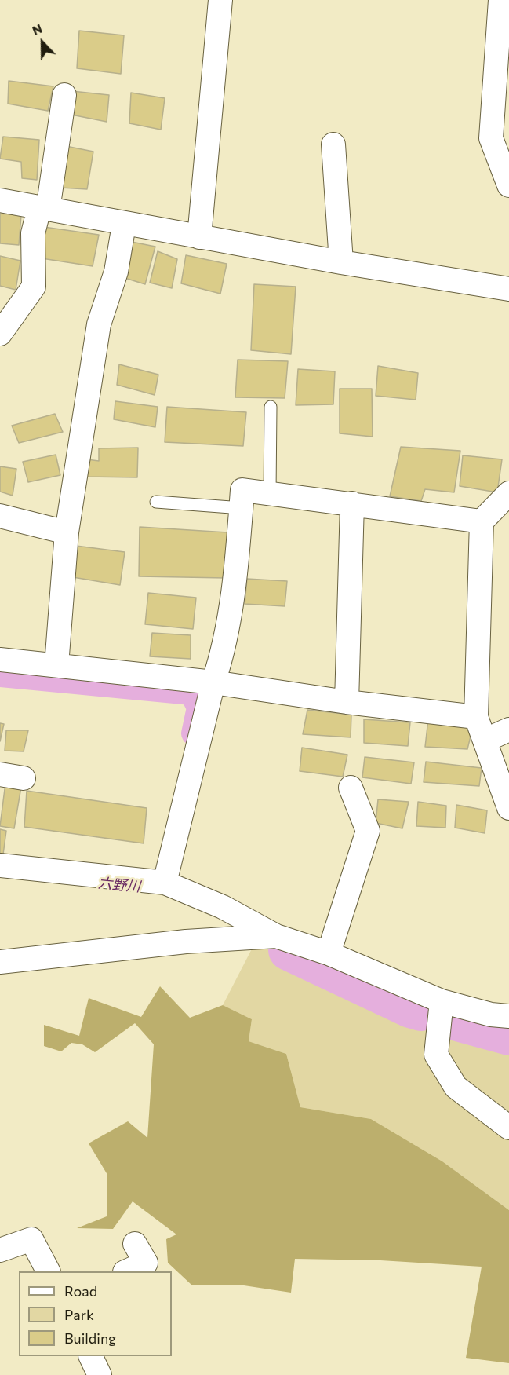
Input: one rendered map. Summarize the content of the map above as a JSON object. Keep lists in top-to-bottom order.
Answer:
{
  "water": ["六野川"],
  "legend": ["Road", "Park", "Building"],
  "north": "top"
}
